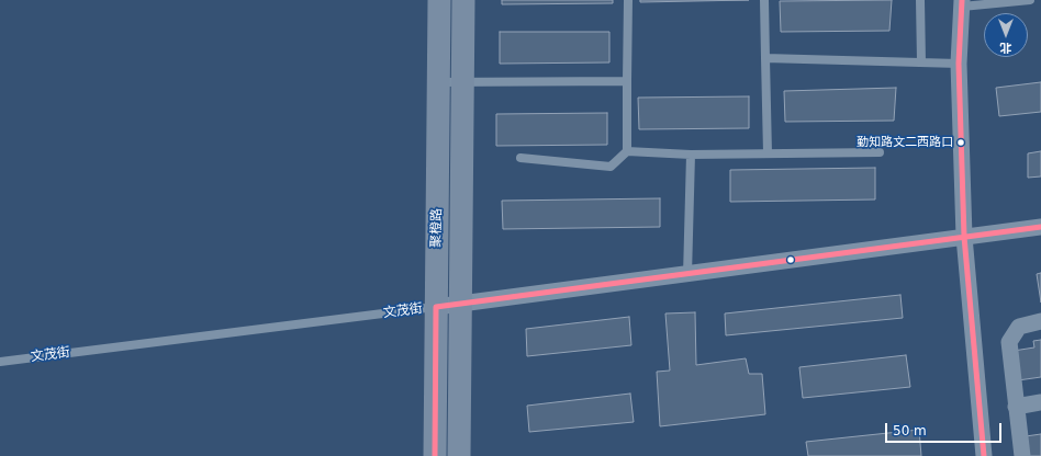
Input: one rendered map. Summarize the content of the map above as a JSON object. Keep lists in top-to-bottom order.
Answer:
{
  "streets": {
    "street": ["聚橙路", "文茂街"]
  },
  "crossings": [
    ["聚橙路", "文茂街"]
  ],
  "places": ["勤知路文二西路口"],
  "scale_bar": "50 m",
  "north": "bottom"
}
